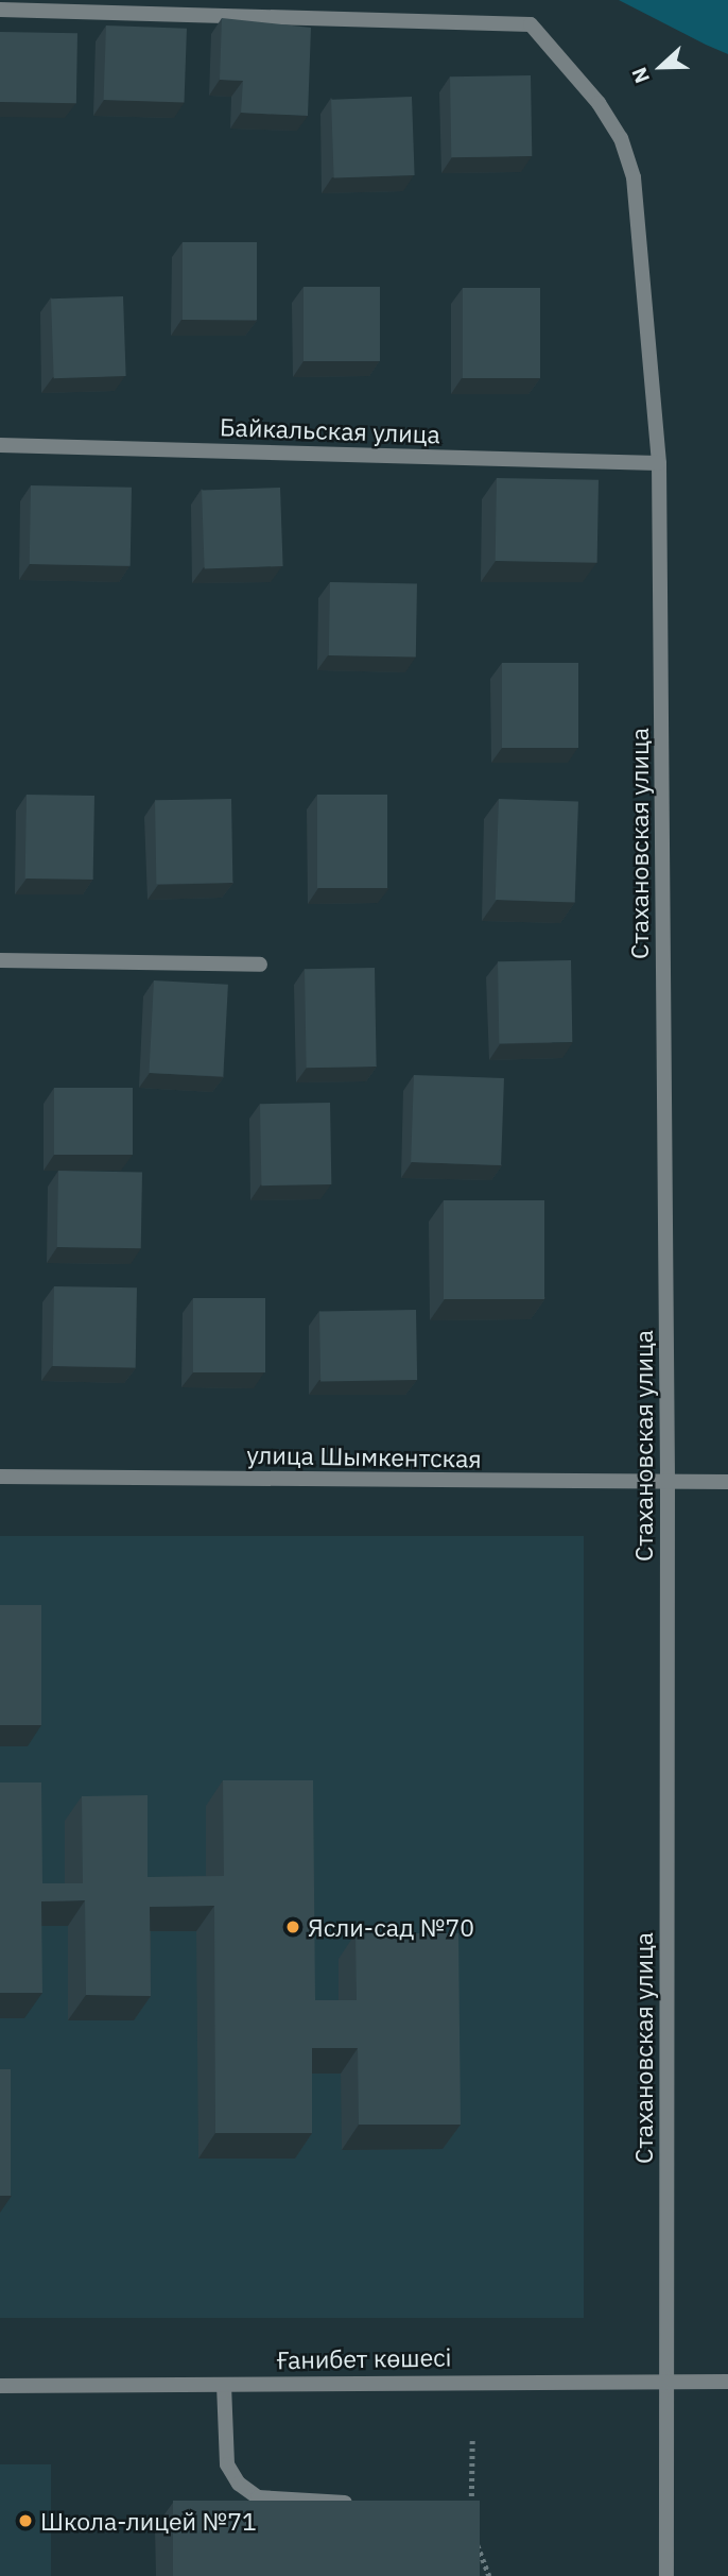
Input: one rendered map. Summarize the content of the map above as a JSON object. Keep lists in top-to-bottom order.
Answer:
{
  "streets": {
    "street": [
      "Байкальская улица",
      "Стахановская улица",
      "улица Шымкентская",
      "Ғанибет көшесі"
    ]
  },
  "crossings": [
    ["Байкальская улица", "Стахановская улица"],
    ["Стахановская улица", "улица Шымкентская"],
    ["Стахановская улица", "Ғанибет көшесі"]
  ],
  "places": ["Ясли-сад №70", "Школа-лицей №71"],
  "north": "left"
}
